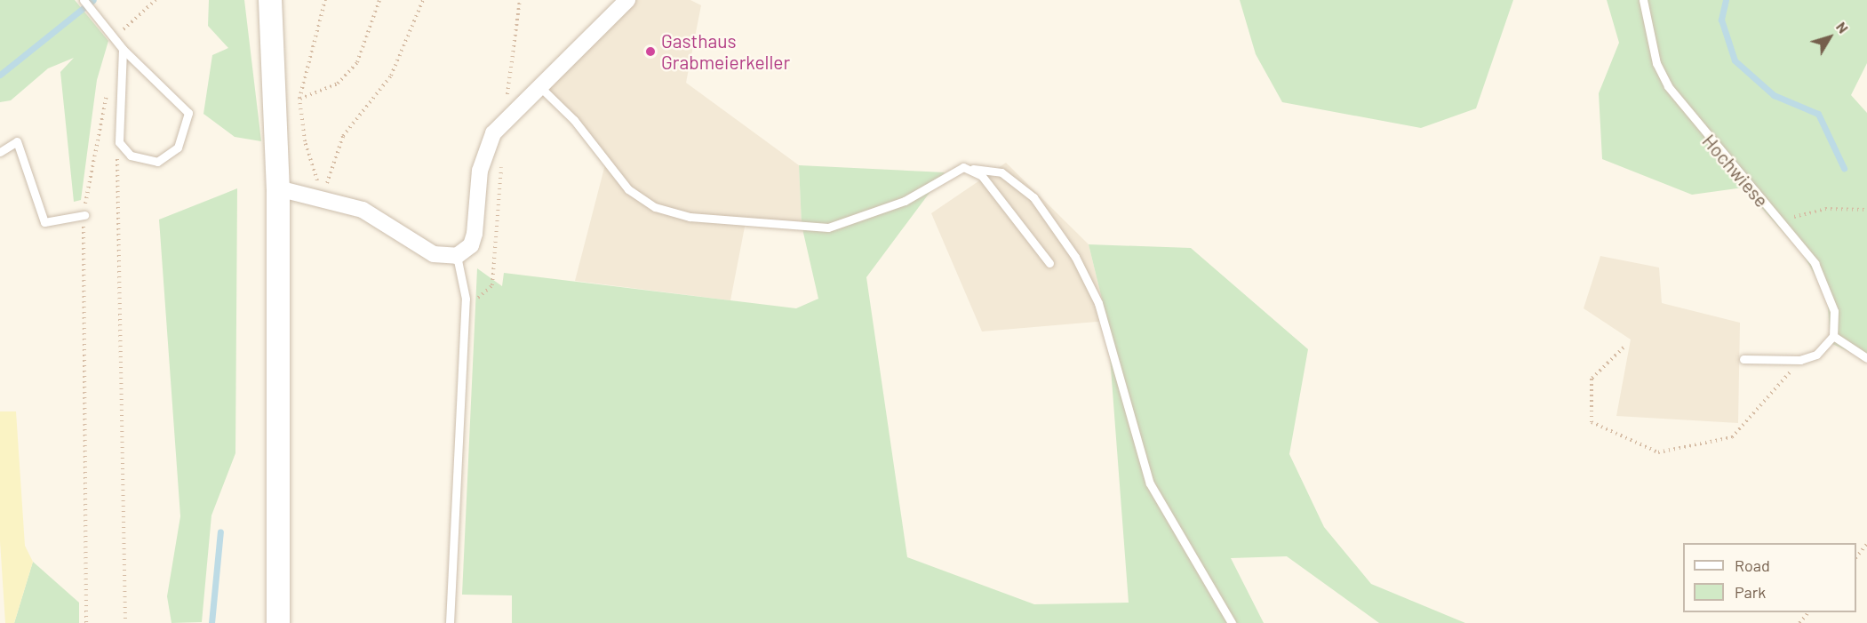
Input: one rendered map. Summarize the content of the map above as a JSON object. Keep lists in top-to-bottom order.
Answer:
{
  "streets": {
    "lane": ["Hochwiese"]
  },
  "places": ["Gasthaus Grabmeierkeller"],
  "legend": ["Road", "Park"],
  "north": "top right"
}
